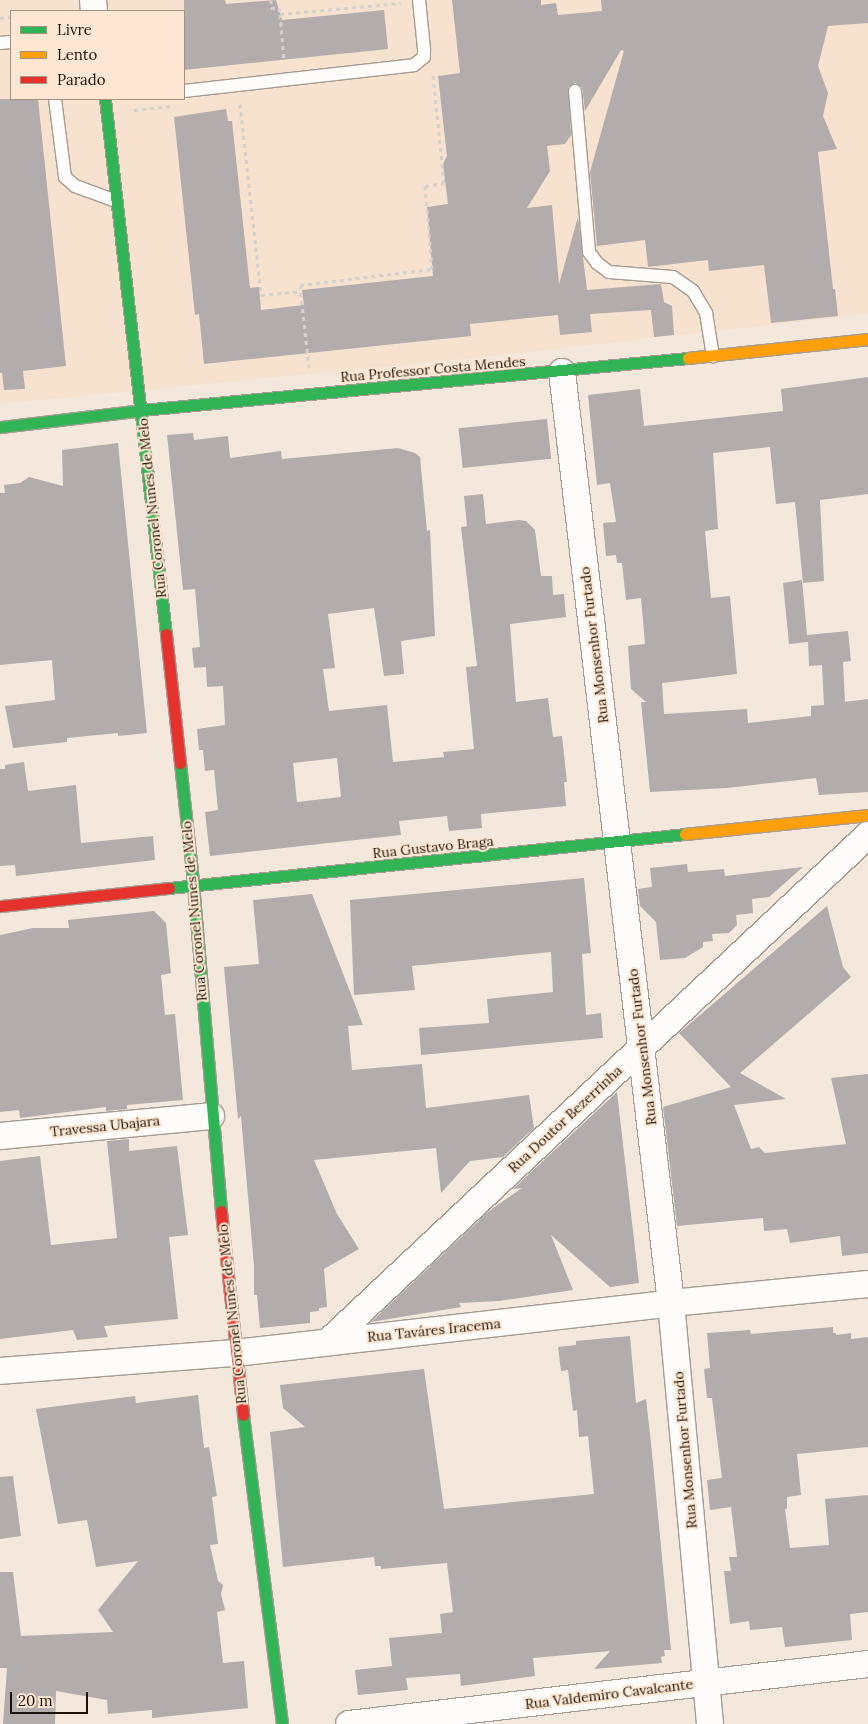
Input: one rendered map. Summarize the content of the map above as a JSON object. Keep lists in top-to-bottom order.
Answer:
{
  "streets": {
    "street": [
      "Rua Professor Costa Mendes",
      "Rua Coronel Nunes de Melo",
      "Rua Monsenhor Furtado",
      "Rua Gustavo Braga",
      "Rua Doutor Bezerrinha",
      "Travessa Ubajara",
      "Rua Taváres Iracema",
      "Rua Valdemiro Cavalcante"
    ]
  },
  "crossings": [
    ["Rua Professor Costa Mendes", "Rua Coronel Nunes de Melo"],
    ["Rua Professor Costa Mendes", "Rua Monsenhor Furtado"],
    ["Rua Coronel Nunes de Melo", "Rua Gustavo Braga"],
    ["Rua Coronel Nunes de Melo", "Travessa Ubajara"],
    ["Rua Coronel Nunes de Melo", "Rua Taváres Iracema"],
    ["Rua Monsenhor Furtado", "Rua Gustavo Braga"],
    ["Rua Monsenhor Furtado", "Rua Doutor Bezerrinha"],
    ["Rua Monsenhor Furtado", "Rua Taváres Iracema"],
    ["Rua Monsenhor Furtado", "Rua Valdemiro Cavalcante"],
    ["Rua Doutor Bezerrinha", "Rua Taváres Iracema"]
  ],
  "legend": ["Livre", "Lento", "Parado"],
  "scale_bar": "20 m"
}
